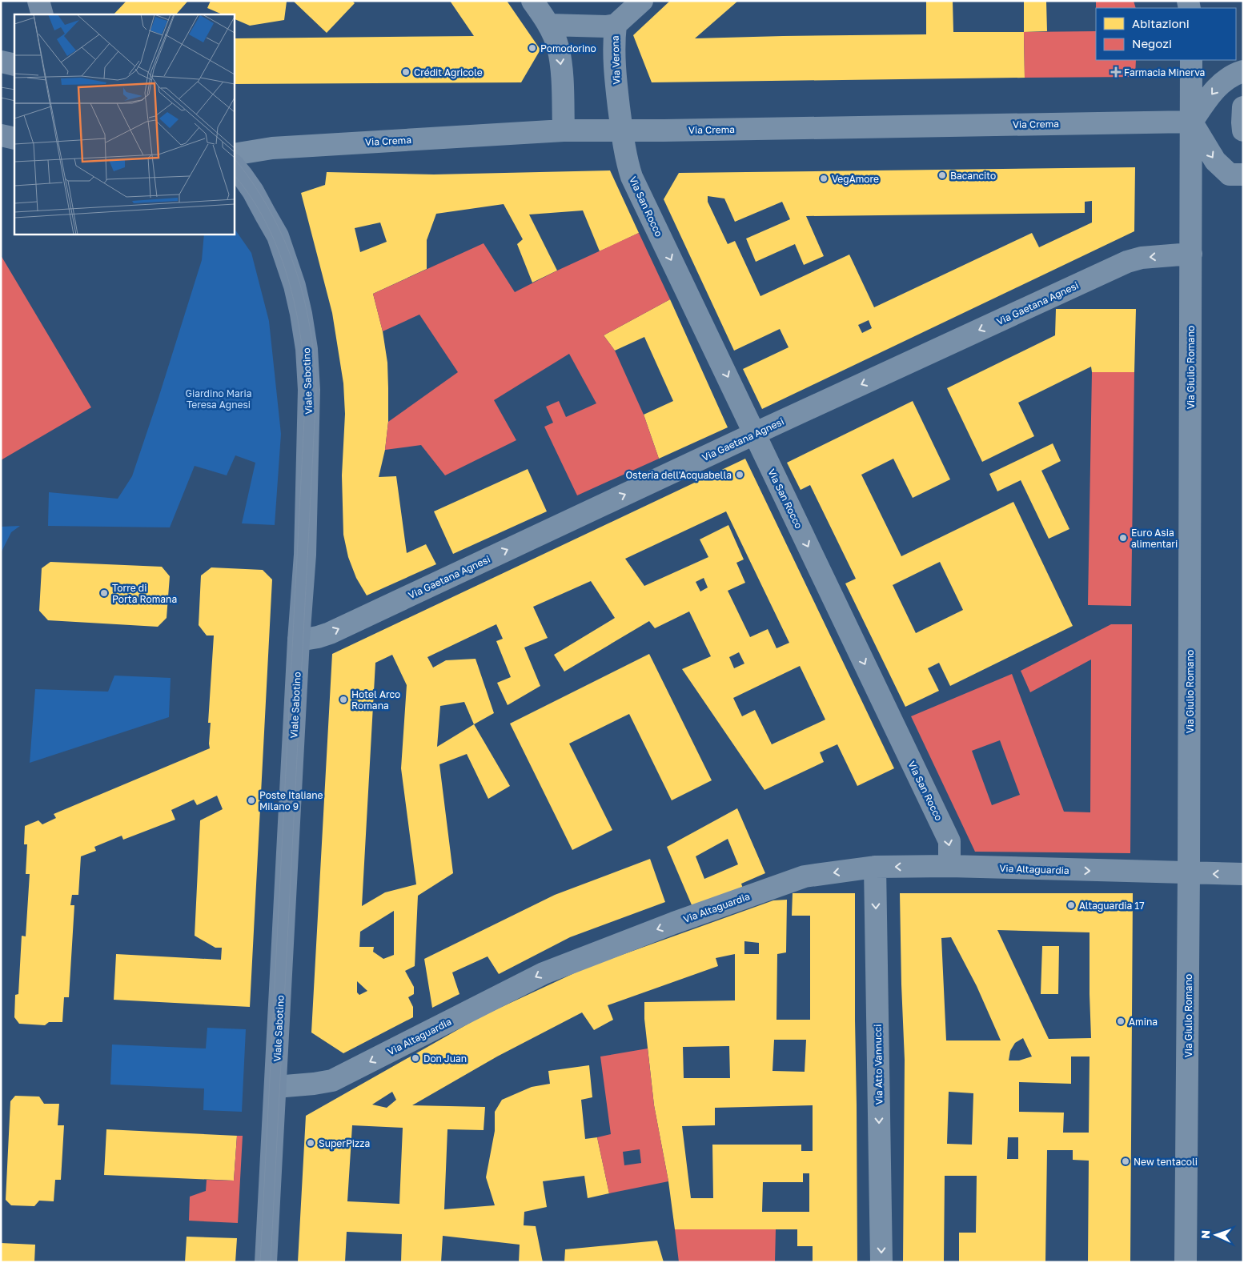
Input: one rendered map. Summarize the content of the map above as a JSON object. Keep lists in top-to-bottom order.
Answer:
{
  "streets": {
    "street": [
      "Via Verona",
      "Via Crema",
      "Via San Rocco",
      "Via Gaetana Agnesi",
      "Via Giulio Romano",
      "Viale Sabotino",
      "Via Altaguardia",
      "Via Atto Vannucci"
    ]
  },
  "crossings": [
    ["Via Verona", "Via Crema"],
    ["Via Verona", "Via San Rocco"],
    ["Via Crema", "Via San Rocco"],
    ["Via Crema", "Via Giulio Romano"],
    ["Via San Rocco", "Via Gaetana Agnesi"],
    ["Via San Rocco", "Via Altaguardia"],
    ["Via Gaetana Agnesi", "Via Giulio Romano"],
    ["Via Gaetana Agnesi", "Viale Sabotino"],
    ["Via Giulio Romano", "Via Altaguardia"],
    ["Viale Sabotino", "Via Altaguardia"],
    ["Via Altaguardia", "Via Atto Vannucci"]
  ],
  "one_way": ["Via San Rocco", "Via Atto Vannucci"],
  "parks": ["Giardino Maria Teresa Agnesi"],
  "places": {
    "other": [
      "Pomodorino",
      "Crédit Agricole",
      "Bacancito",
      "VegAmore",
      "Osteria dell'Acquabella",
      "Euro Asia alimentari",
      "Torre di Porta Romana",
      "Hotel Arco Romana",
      "Poste Italiane Milano 9",
      "Altaguardia 17",
      "Amina",
      "Don Juan",
      "SuperPizza",
      "New tentacoli"
    ],
    "health": ["Farmacia Minerva"]
  },
  "legend": ["Abitazioni", "Negozi"],
  "north": "left"
}
